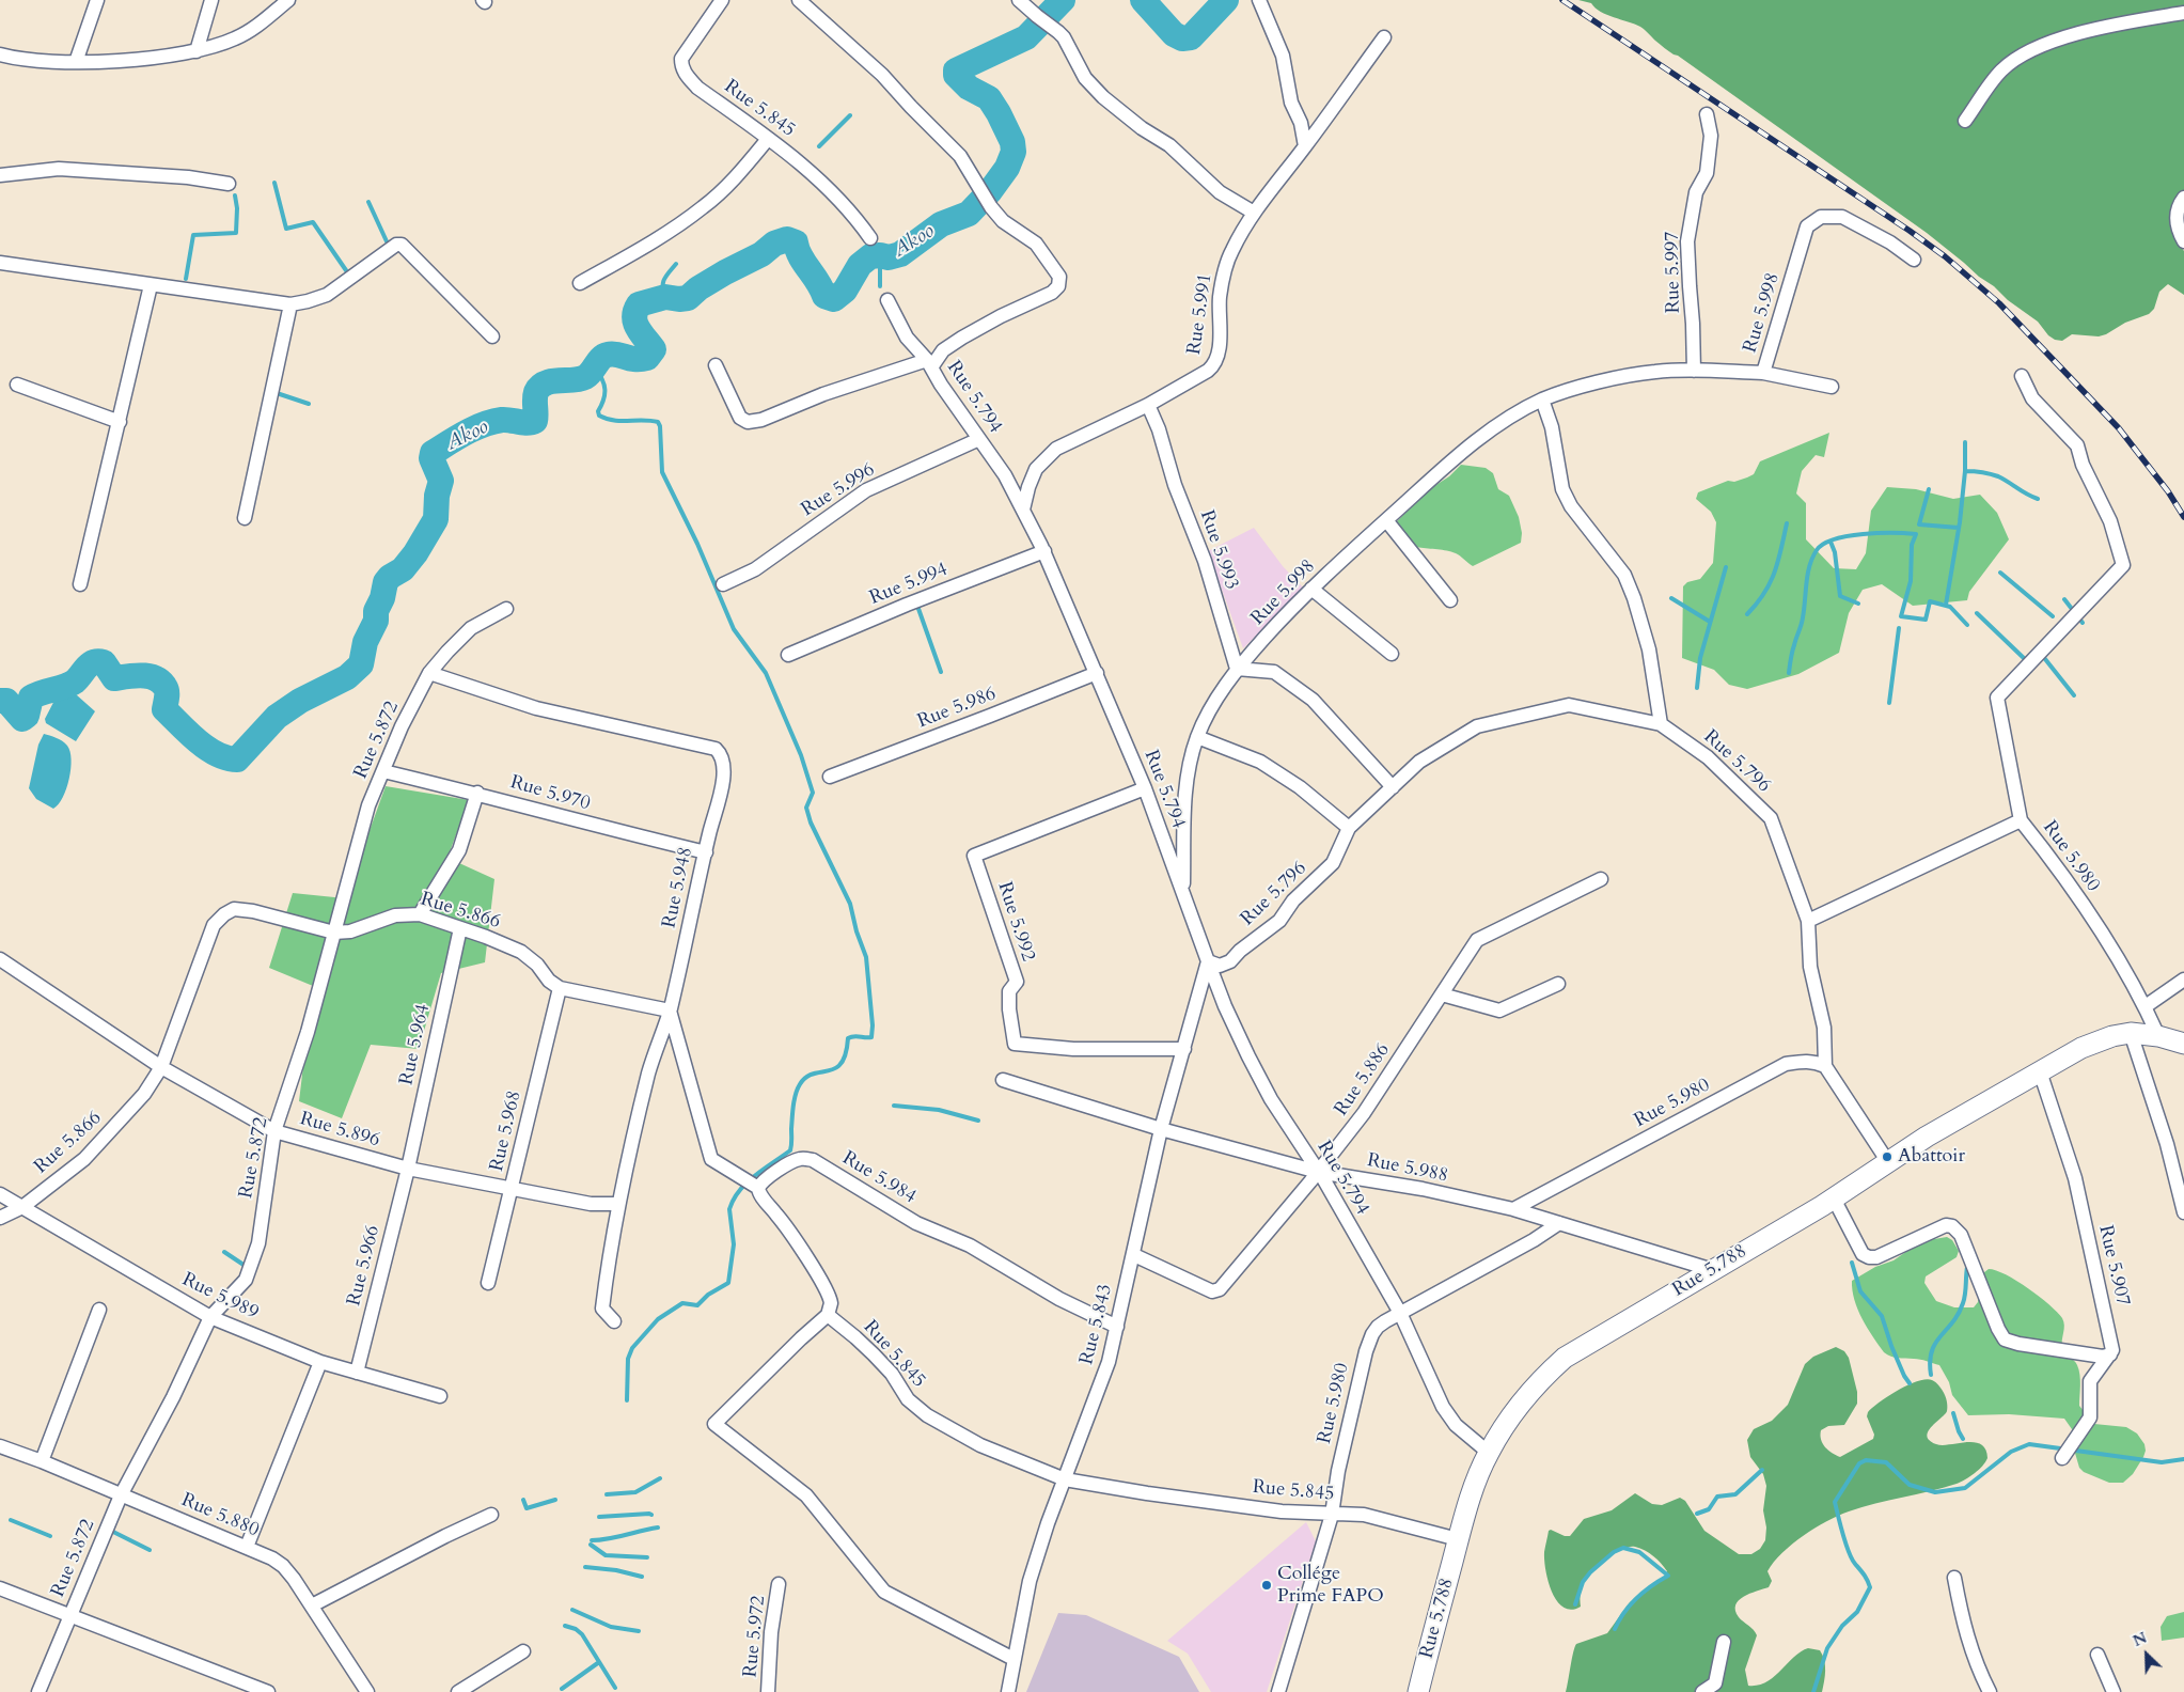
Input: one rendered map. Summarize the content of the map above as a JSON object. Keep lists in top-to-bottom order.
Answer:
{
  "streets": {
    "street": [
      "Rue 5.845",
      "Rue 5.997",
      "Rue 5.998",
      "Rue 5.991",
      "Rue 5.794",
      "Rue 5.996",
      "Rue 5.993",
      "Rue 5.994",
      "Rue 5.986",
      "Rue 5.872",
      "Rue 5.796",
      "Rue 5.970",
      "Rue 5.980",
      "Rue 5.948",
      "Rue 5.866",
      "Rue 5.992",
      "Rue 5.964",
      "Rue 5.886",
      "Rue 5.896",
      "Rue 5.968",
      "Rue 5.988",
      "Rue 5.984",
      "Rue 5.966",
      "Rue 5.907",
      "Rue 5.788",
      "Rue 5.989",
      "Rue 5.843",
      "Rue 5.880",
      "Rue 5.972"
    ]
  },
  "crossings": [
    ["Rue 5.845", "Rue 5.980"],
    ["Rue 5.845", "Rue 5.788"],
    ["Rue 5.845", "Rue 5.843"],
    ["Rue 5.997", "Rue 5.998"],
    ["Rue 5.998", "Rue 5.794"],
    ["Rue 5.998", "Rue 5.993"],
    ["Rue 5.991", "Rue 5.794"],
    ["Rue 5.991", "Rue 5.993"],
    ["Rue 5.794", "Rue 5.996"],
    ["Rue 5.794", "Rue 5.994"],
    ["Rue 5.794", "Rue 5.986"],
    ["Rue 5.794", "Rue 5.796"],
    ["Rue 5.794", "Rue 5.980"],
    ["Rue 5.794", "Rue 5.992"],
    ["Rue 5.794", "Rue 5.886"],
    ["Rue 5.794", "Rue 5.988"],
    ["Rue 5.794", "Rue 5.788"],
    ["Rue 5.794", "Rue 5.843"],
    ["Rue 5.872", "Rue 5.970"],
    ["Rue 5.872", "Rue 5.948"],
    ["Rue 5.872", "Rue 5.866"],
    ["Rue 5.872", "Rue 5.896"],
    ["Rue 5.872", "Rue 5.989"],
    ["Rue 5.872", "Rue 5.880"],
    ["Rue 5.796", "Rue 5.980"],
    ["Rue 5.796", "Rue 5.843"],
    ["Rue 5.970", "Rue 5.948"],
    ["Rue 5.980", "Rue 5.988"],
    ["Rue 5.980", "Rue 5.788"],
    ["Rue 5.948", "Rue 5.896"],
    ["Rue 5.866", "Rue 5.964"],
    ["Rue 5.866", "Rue 5.896"],
    ["Rue 5.866", "Rue 5.968"],
    ["Rue 5.866", "Rue 5.989"],
    ["Rue 5.992", "Rue 5.843"],
    ["Rue 5.964", "Rue 5.896"],
    ["Rue 5.964", "Rue 5.966"],
    ["Rue 5.886", "Rue 5.988"],
    ["Rue 5.886", "Rue 5.843"],
    ["Rue 5.896", "Rue 5.968"],
    ["Rue 5.896", "Rue 5.966"],
    ["Rue 5.988", "Rue 5.788"],
    ["Rue 5.988", "Rue 5.843"],
    ["Rue 5.984", "Rue 5.843"],
    ["Rue 5.966", "Rue 5.989"],
    ["Rue 5.907", "Rue 5.788"]
  ],
  "water": ["Akoo"],
  "places": ["Abattoir", "Collége Prime FAPO"],
  "north": "top left"
}
